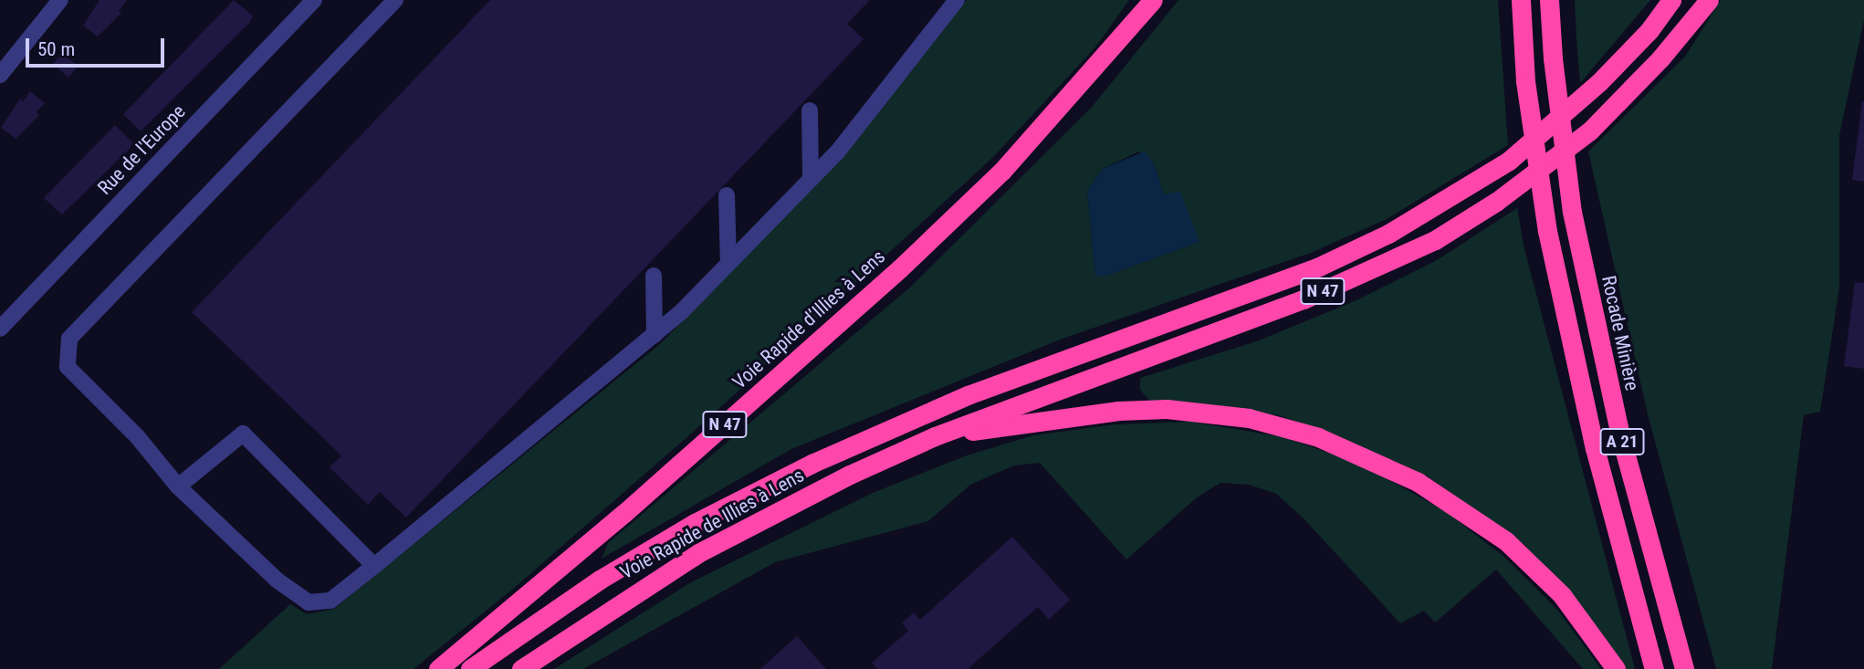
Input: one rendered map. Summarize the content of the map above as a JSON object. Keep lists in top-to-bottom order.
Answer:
{
  "streets": {
    "highway": [
      "N 47",
      "Voie Rapide d’Illies à Lens",
      "Rocade Minière",
      "A 21",
      "Voie Rapide de Illies à Lens"
    ],
    "street": ["Rue de l'Europe"]
  },
  "crossings": [
    ["N 47", "Voie Rapide de Illies à Lens"]
  ],
  "scale_bar": "50 m"
}
